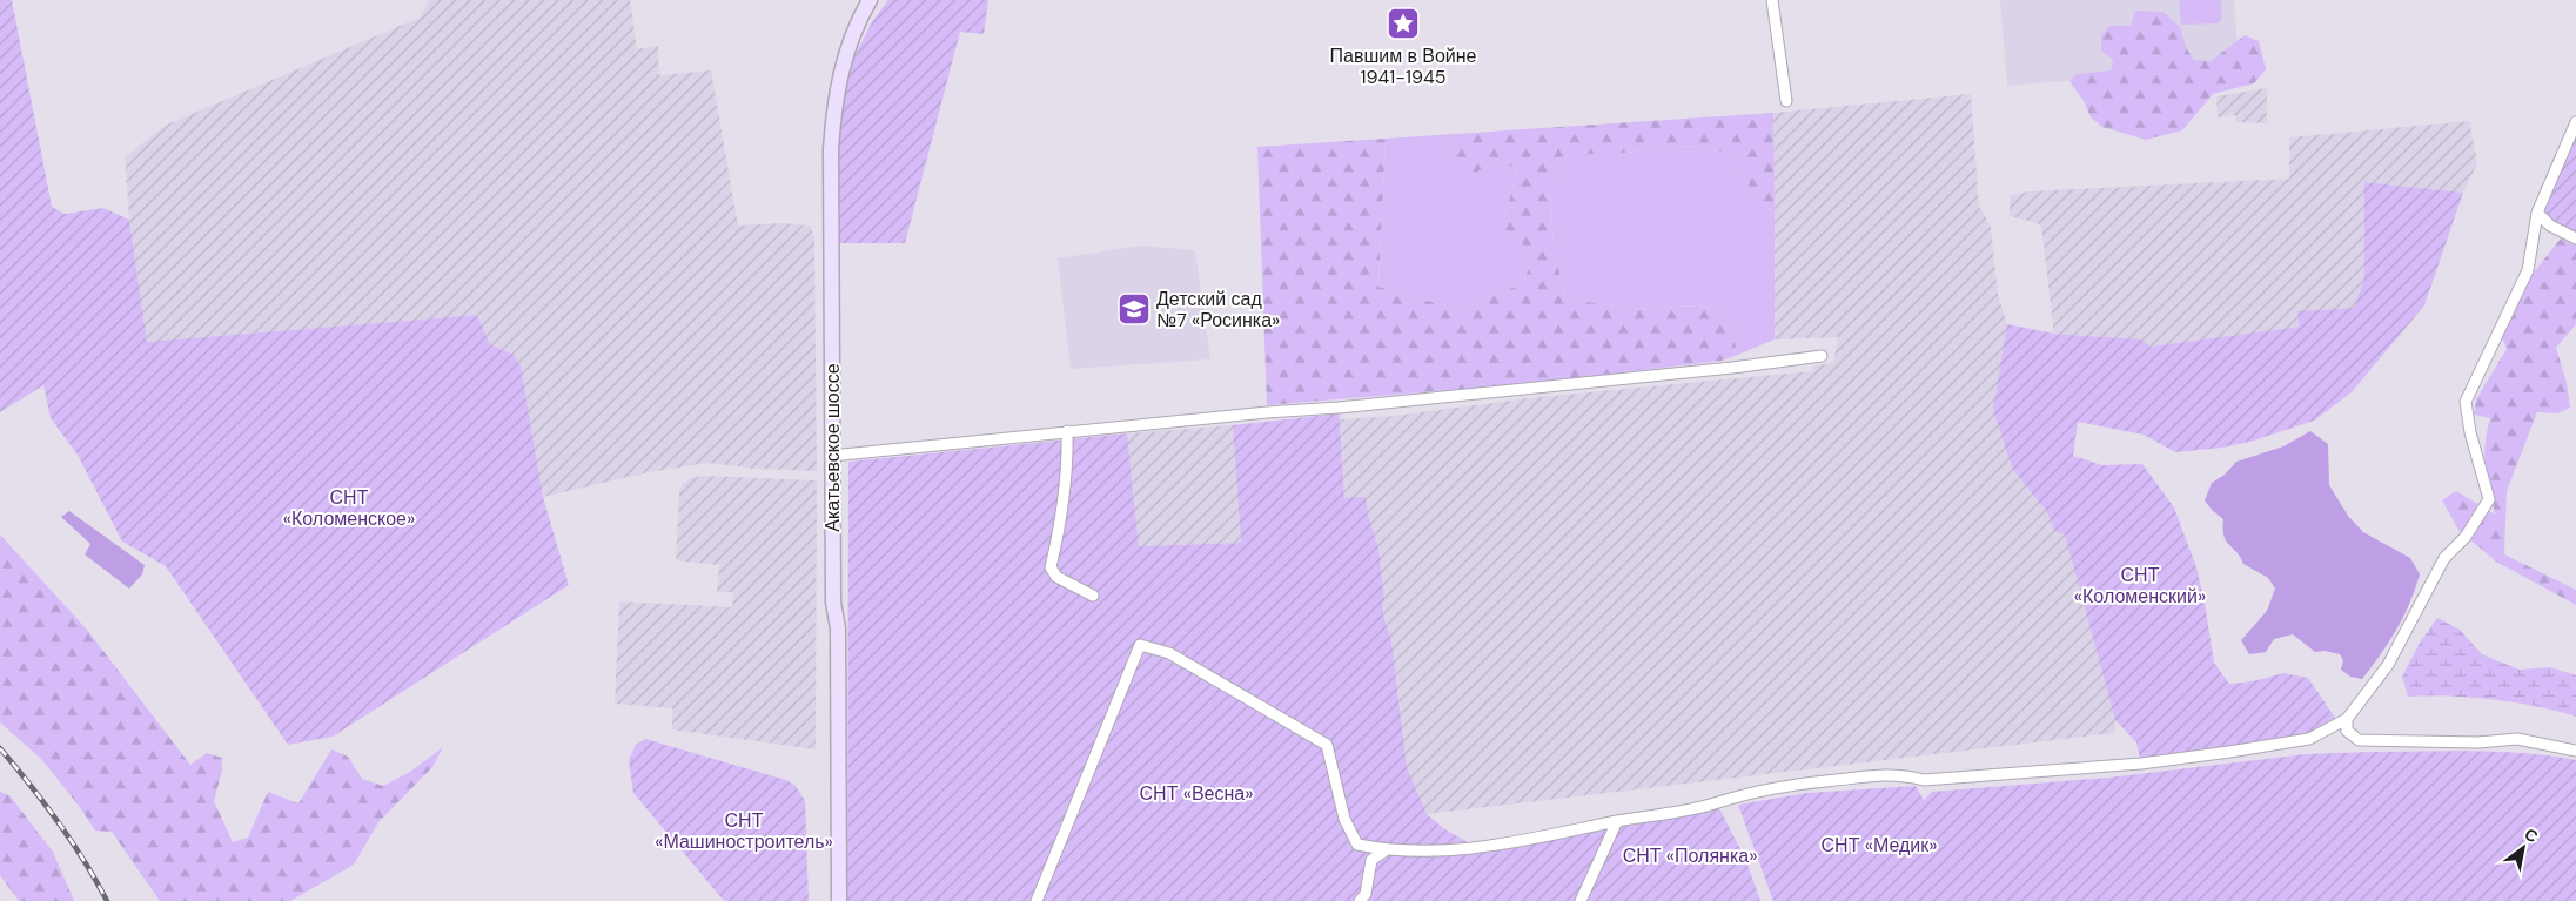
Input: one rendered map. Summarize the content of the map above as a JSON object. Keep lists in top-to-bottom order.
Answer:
{
  "streets": {
    "main road": ["Акатьевское шоссе"]
  },
  "parks": [
    "СНТ «Коломенское»",
    "СНТ «Коломенский»",
    "СНТ «Весна»",
    "СНТ «Машиностроитель»",
    "СНТ «Медик»",
    "СНТ «Полянка»"
  ],
  "places": {
    "place": ["Павшим в Войне 1941-1945"],
    "school or university": ["Детский сад №7 «Росинка»"]
  },
  "north": "top right"
}
